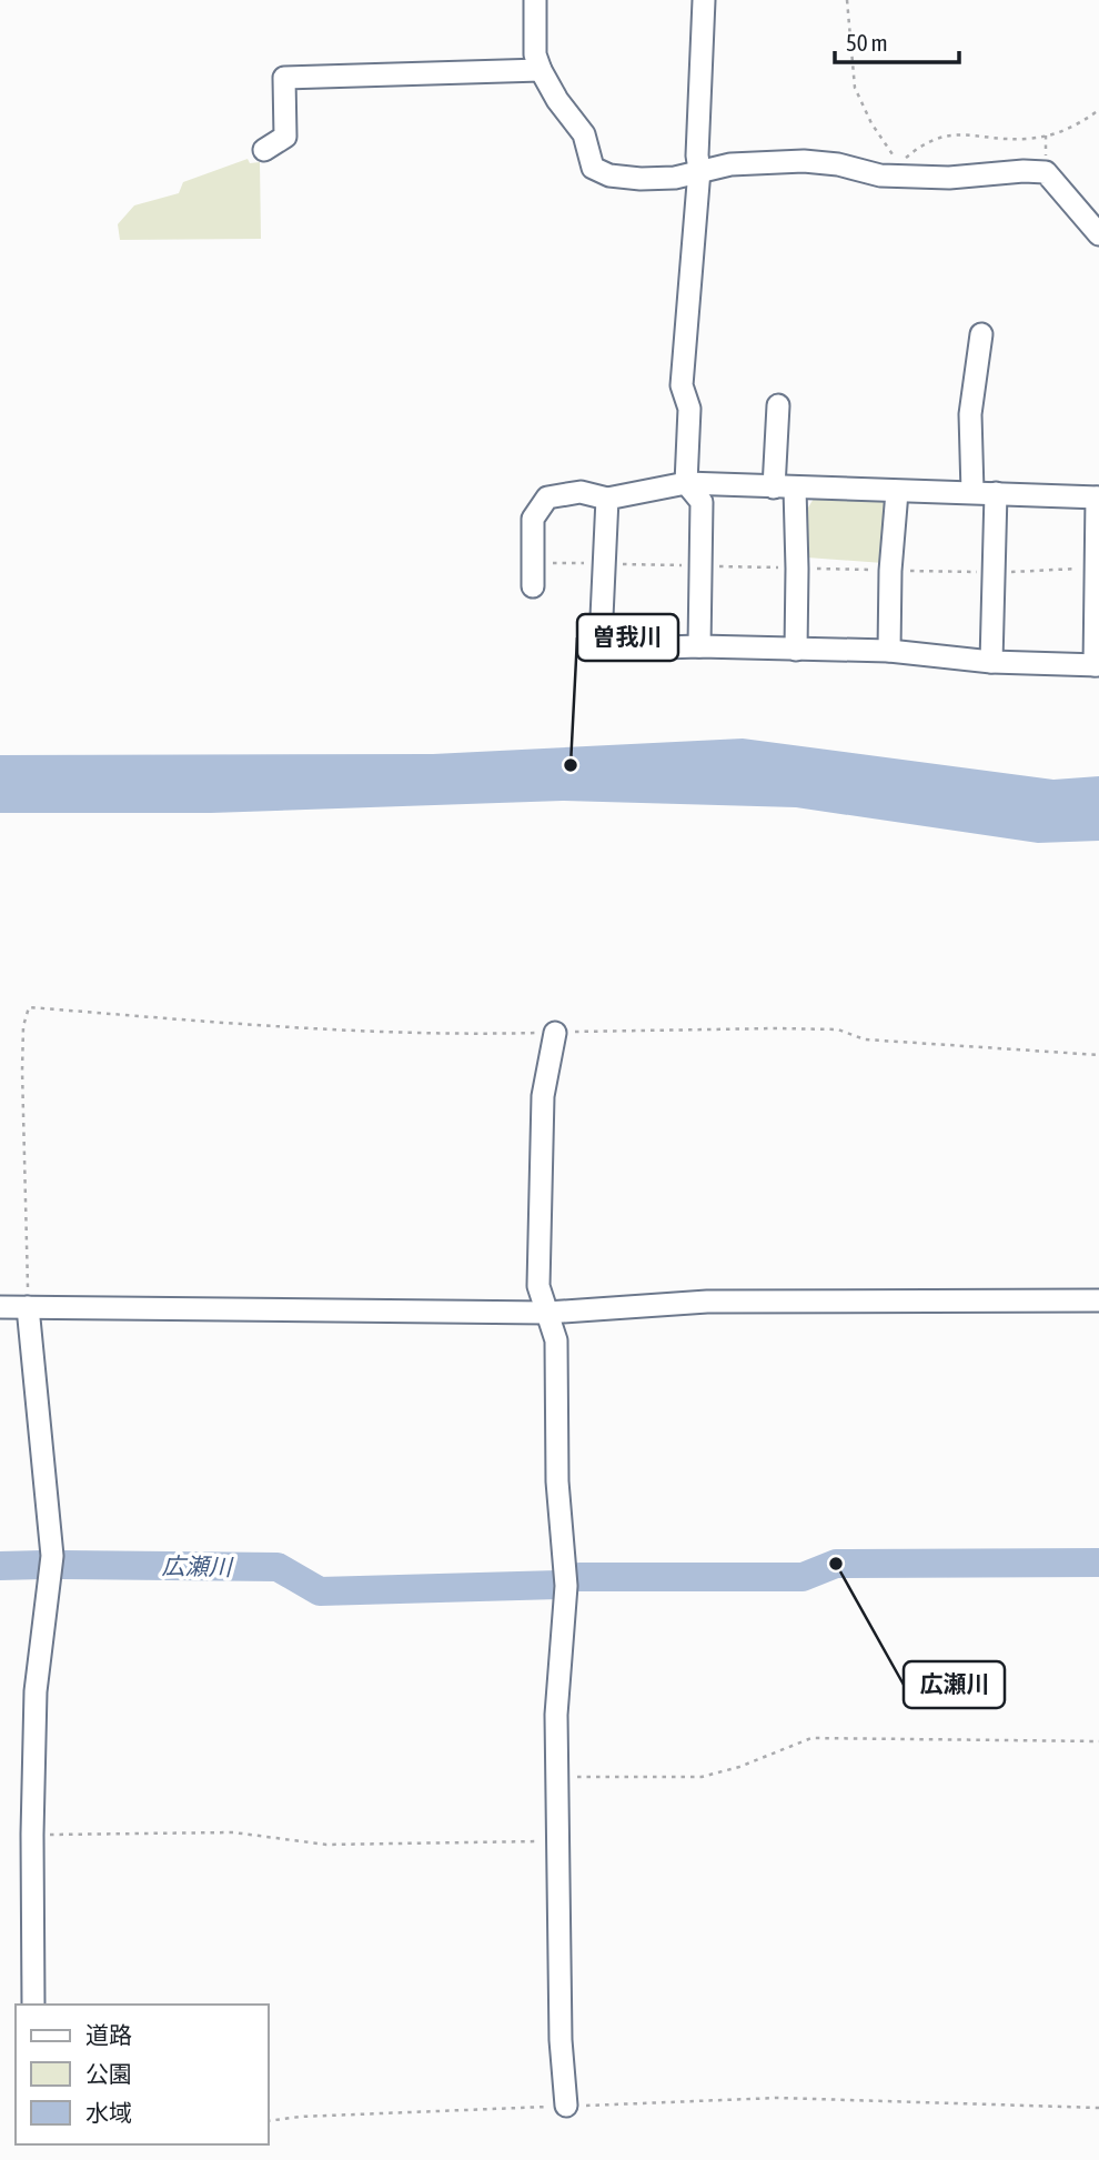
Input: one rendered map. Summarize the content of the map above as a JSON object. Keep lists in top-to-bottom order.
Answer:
{
  "water": ["広瀬川"],
  "places": ["曽我川", "広瀬川"],
  "legend": ["道路", "公園", "水域"],
  "scale_bar": "50 m"
}
